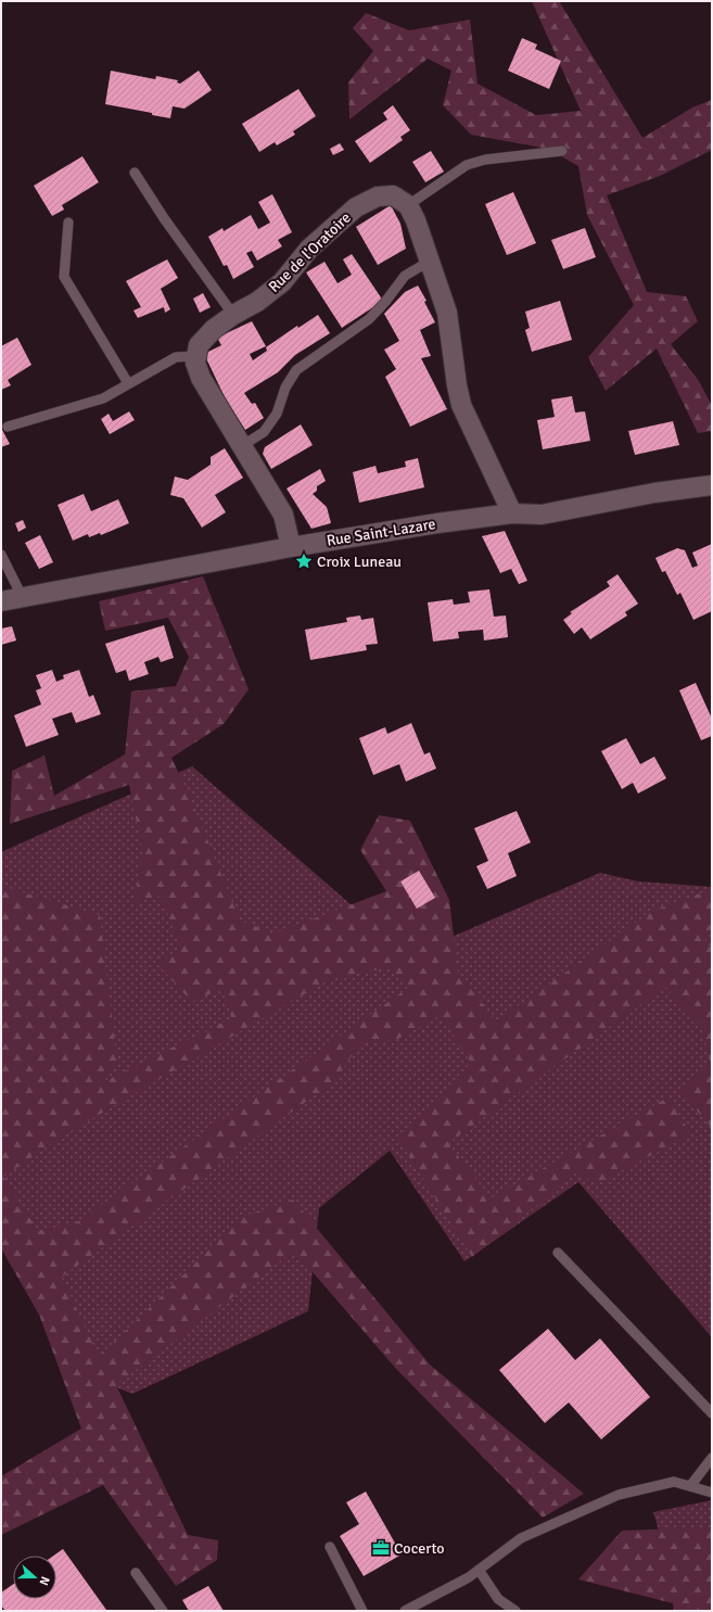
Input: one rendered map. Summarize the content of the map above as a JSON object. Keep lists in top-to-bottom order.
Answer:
{
  "streets": {
    "street": ["Rue de l'Oratoire", "Rue Saint-Lazare"]
  },
  "places": {
    "place": ["Croix Luneau"],
    "office": ["Cocerto"]
  },
  "north": "right"
}
